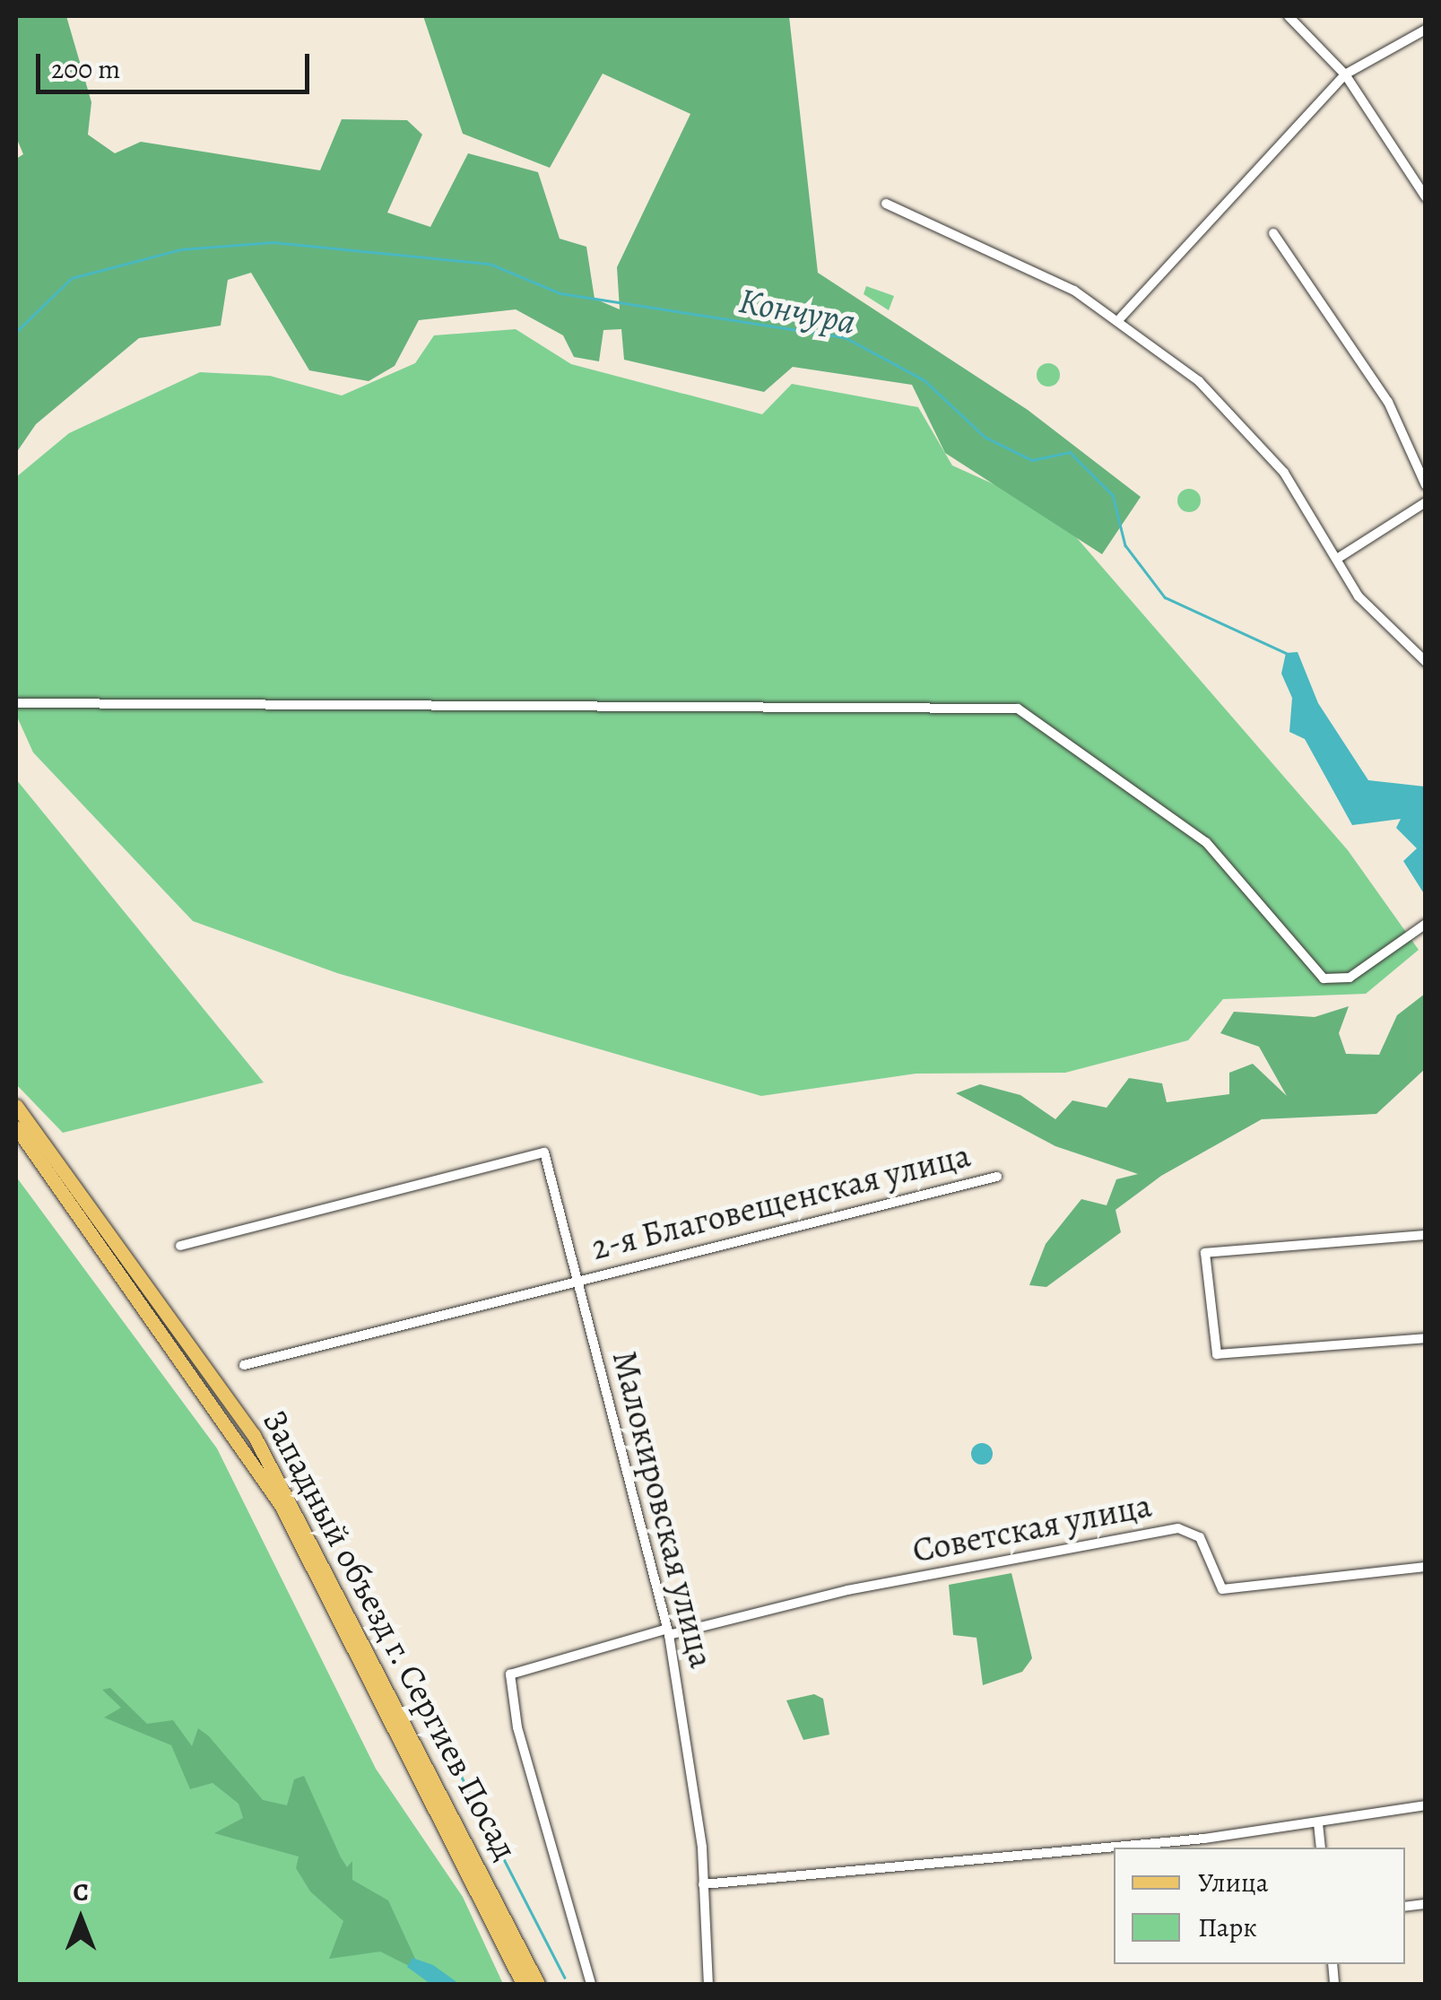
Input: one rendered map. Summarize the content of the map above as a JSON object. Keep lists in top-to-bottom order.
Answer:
{
  "streets": {
    "main road": ["Западный объезд г. Сергиев Посад"],
    "street": ["2-я Благовещенская улица", "Малокировская улица", "Советская улица"]
  },
  "crossings": [
    ["2-я Благовещенская улица", "Малокировская улица"],
    ["Малокировская улица", "Советская улица"]
  ],
  "water": ["Кончура"],
  "legend": ["Улица", "Парк"],
  "scale_bar": "200 m",
  "north": "top"
}
